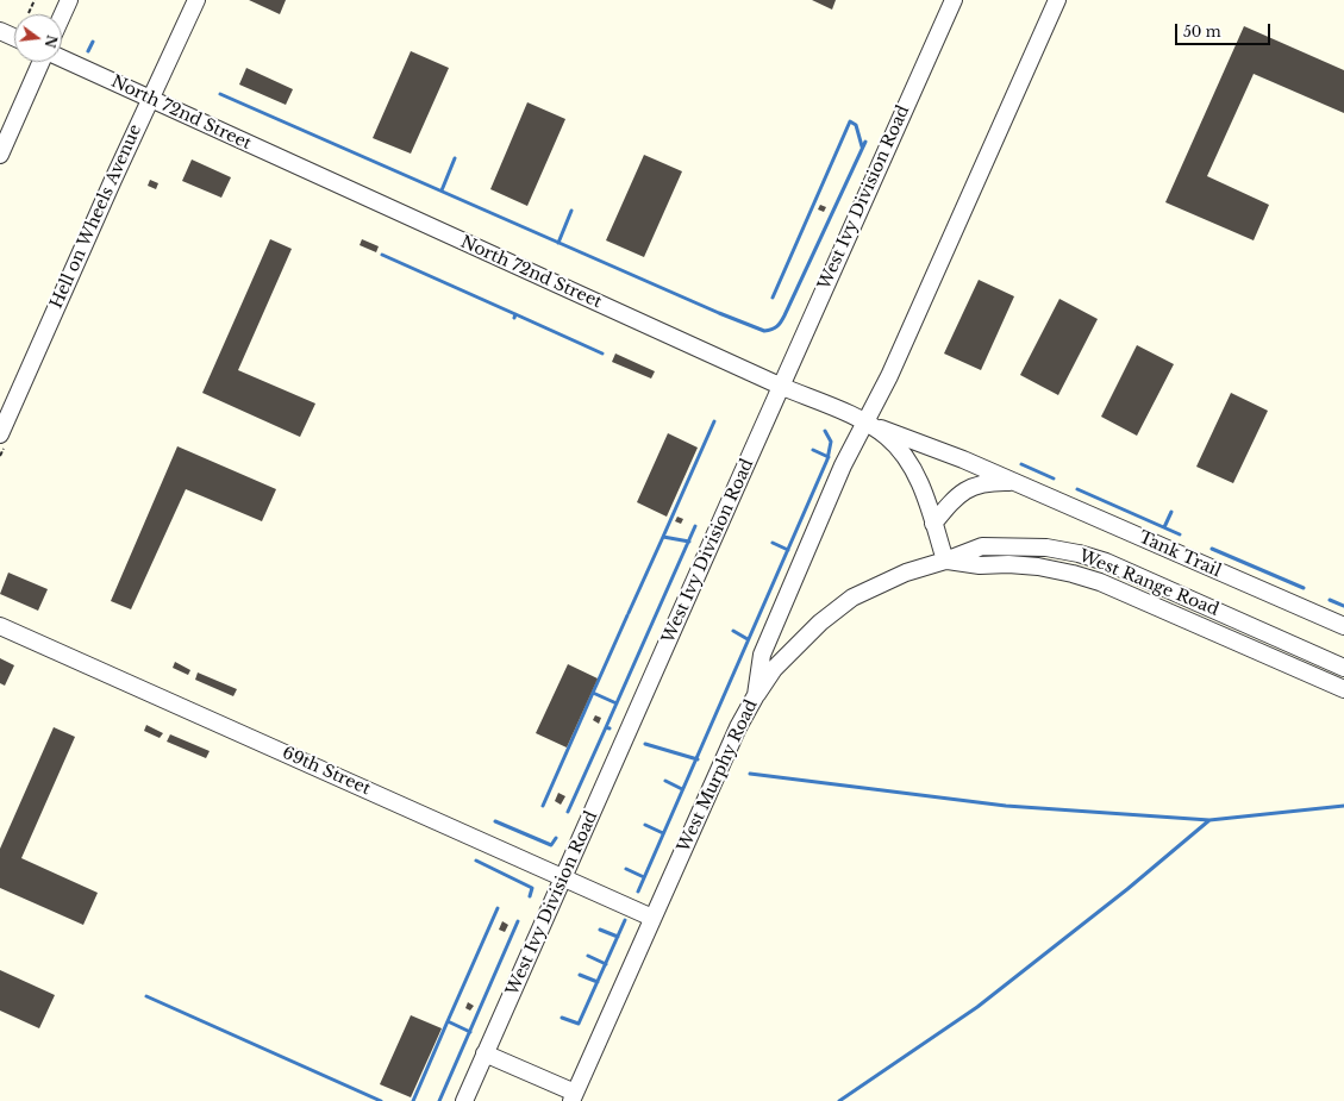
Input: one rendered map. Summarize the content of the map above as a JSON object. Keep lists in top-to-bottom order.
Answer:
{
  "streets": {
    "street": [
      "North 72nd Street",
      "West Ivy Division Road",
      "Hell on Wheels Avenue",
      "Tank Trail",
      "West Range Road",
      "69th Street",
      "West Murphy Road"
    ]
  },
  "crossings": [
    ["North 72nd Street", "West Ivy Division Road"],
    ["North 72nd Street", "Hell on Wheels Avenue"],
    ["North 72nd Street", "Tank Trail"],
    ["North 72nd Street", "West Range Road"],
    ["North 72nd Street", "West Murphy Road"],
    ["West Ivy Division Road", "69th Street"],
    ["Tank Trail", "West Murphy Road"],
    ["West Range Road", "West Murphy Road"],
    ["69th Street", "West Murphy Road"]
  ],
  "scale_bar": "50 m",
  "north": "right"
}
